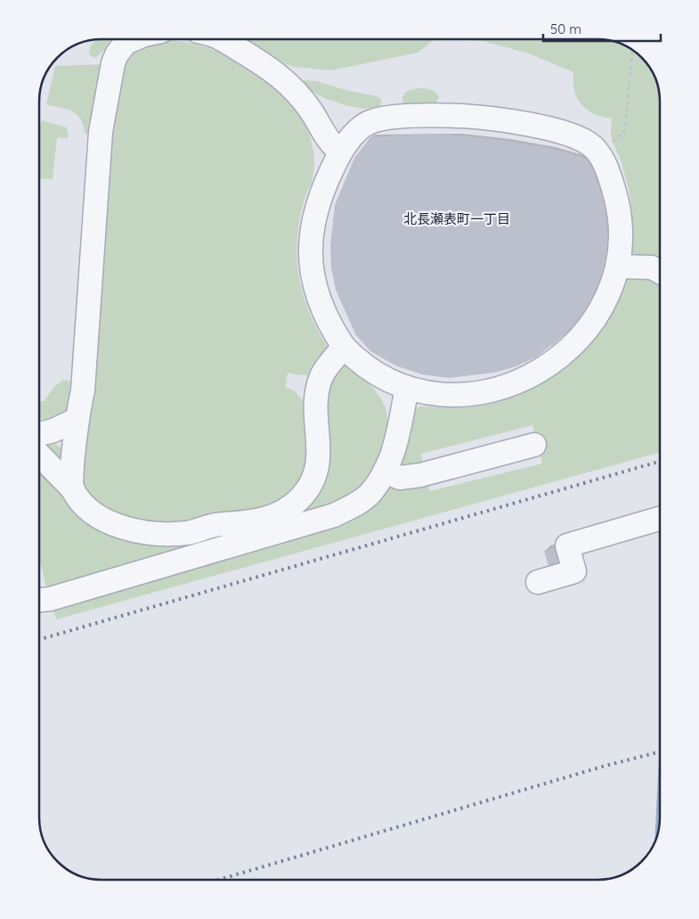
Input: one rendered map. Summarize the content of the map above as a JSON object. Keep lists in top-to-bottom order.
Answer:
{
  "districts": ["北長瀬表町一丁目"],
  "scale_bar": "50 m"
}
